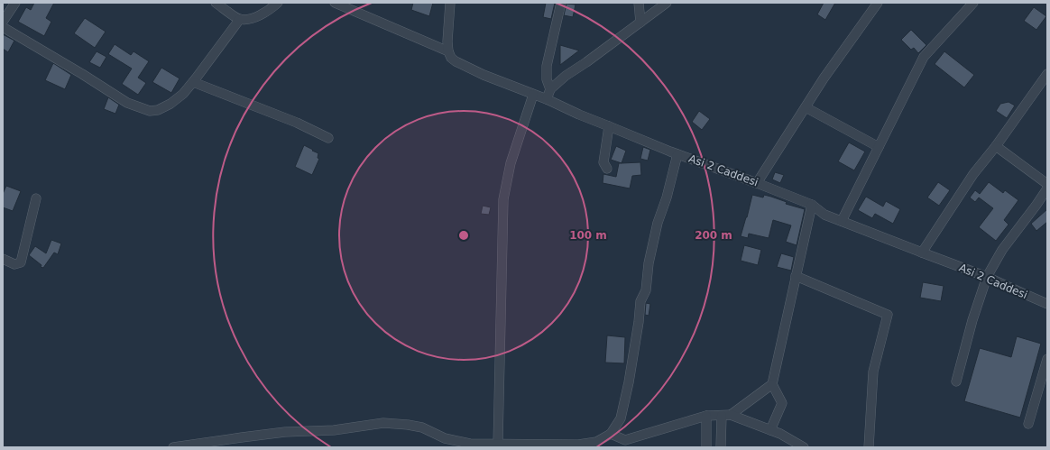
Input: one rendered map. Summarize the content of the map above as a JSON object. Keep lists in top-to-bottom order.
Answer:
{
  "streets": {
    "street": ["Asi 2 Caddesi"]
  },
  "rings": ["100 m", "200 m"]
}
